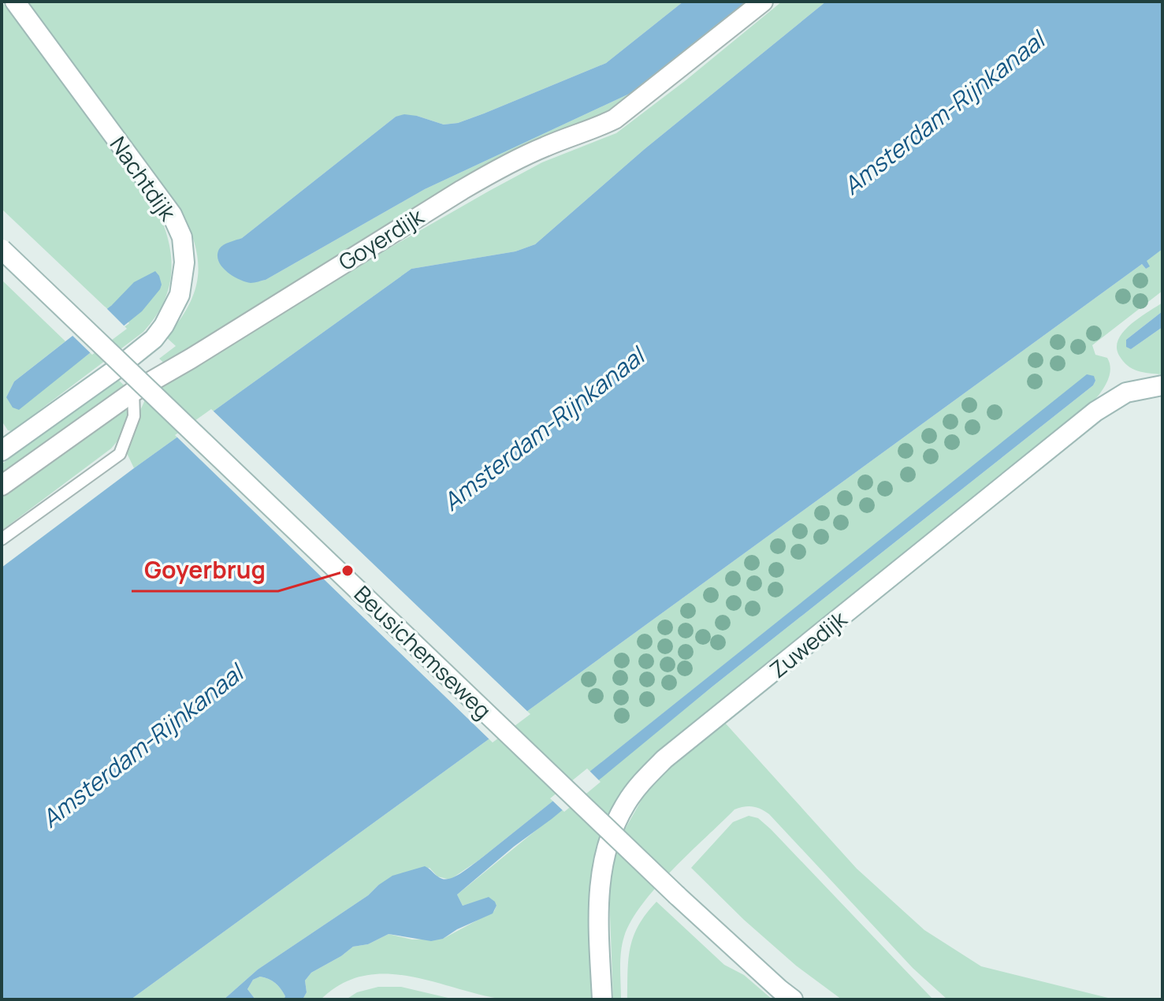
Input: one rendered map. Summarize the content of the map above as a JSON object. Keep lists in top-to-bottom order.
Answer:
{
  "streets": {
    "street": [
      "Nachtdijk",
      "Goyerdijk",
      "Zuwedijk",
      "Beusichemseweg"
    ]
  },
  "water": ["Amsterdam-Rijnkanaal"],
  "places": ["Goyerbrug"]
}
